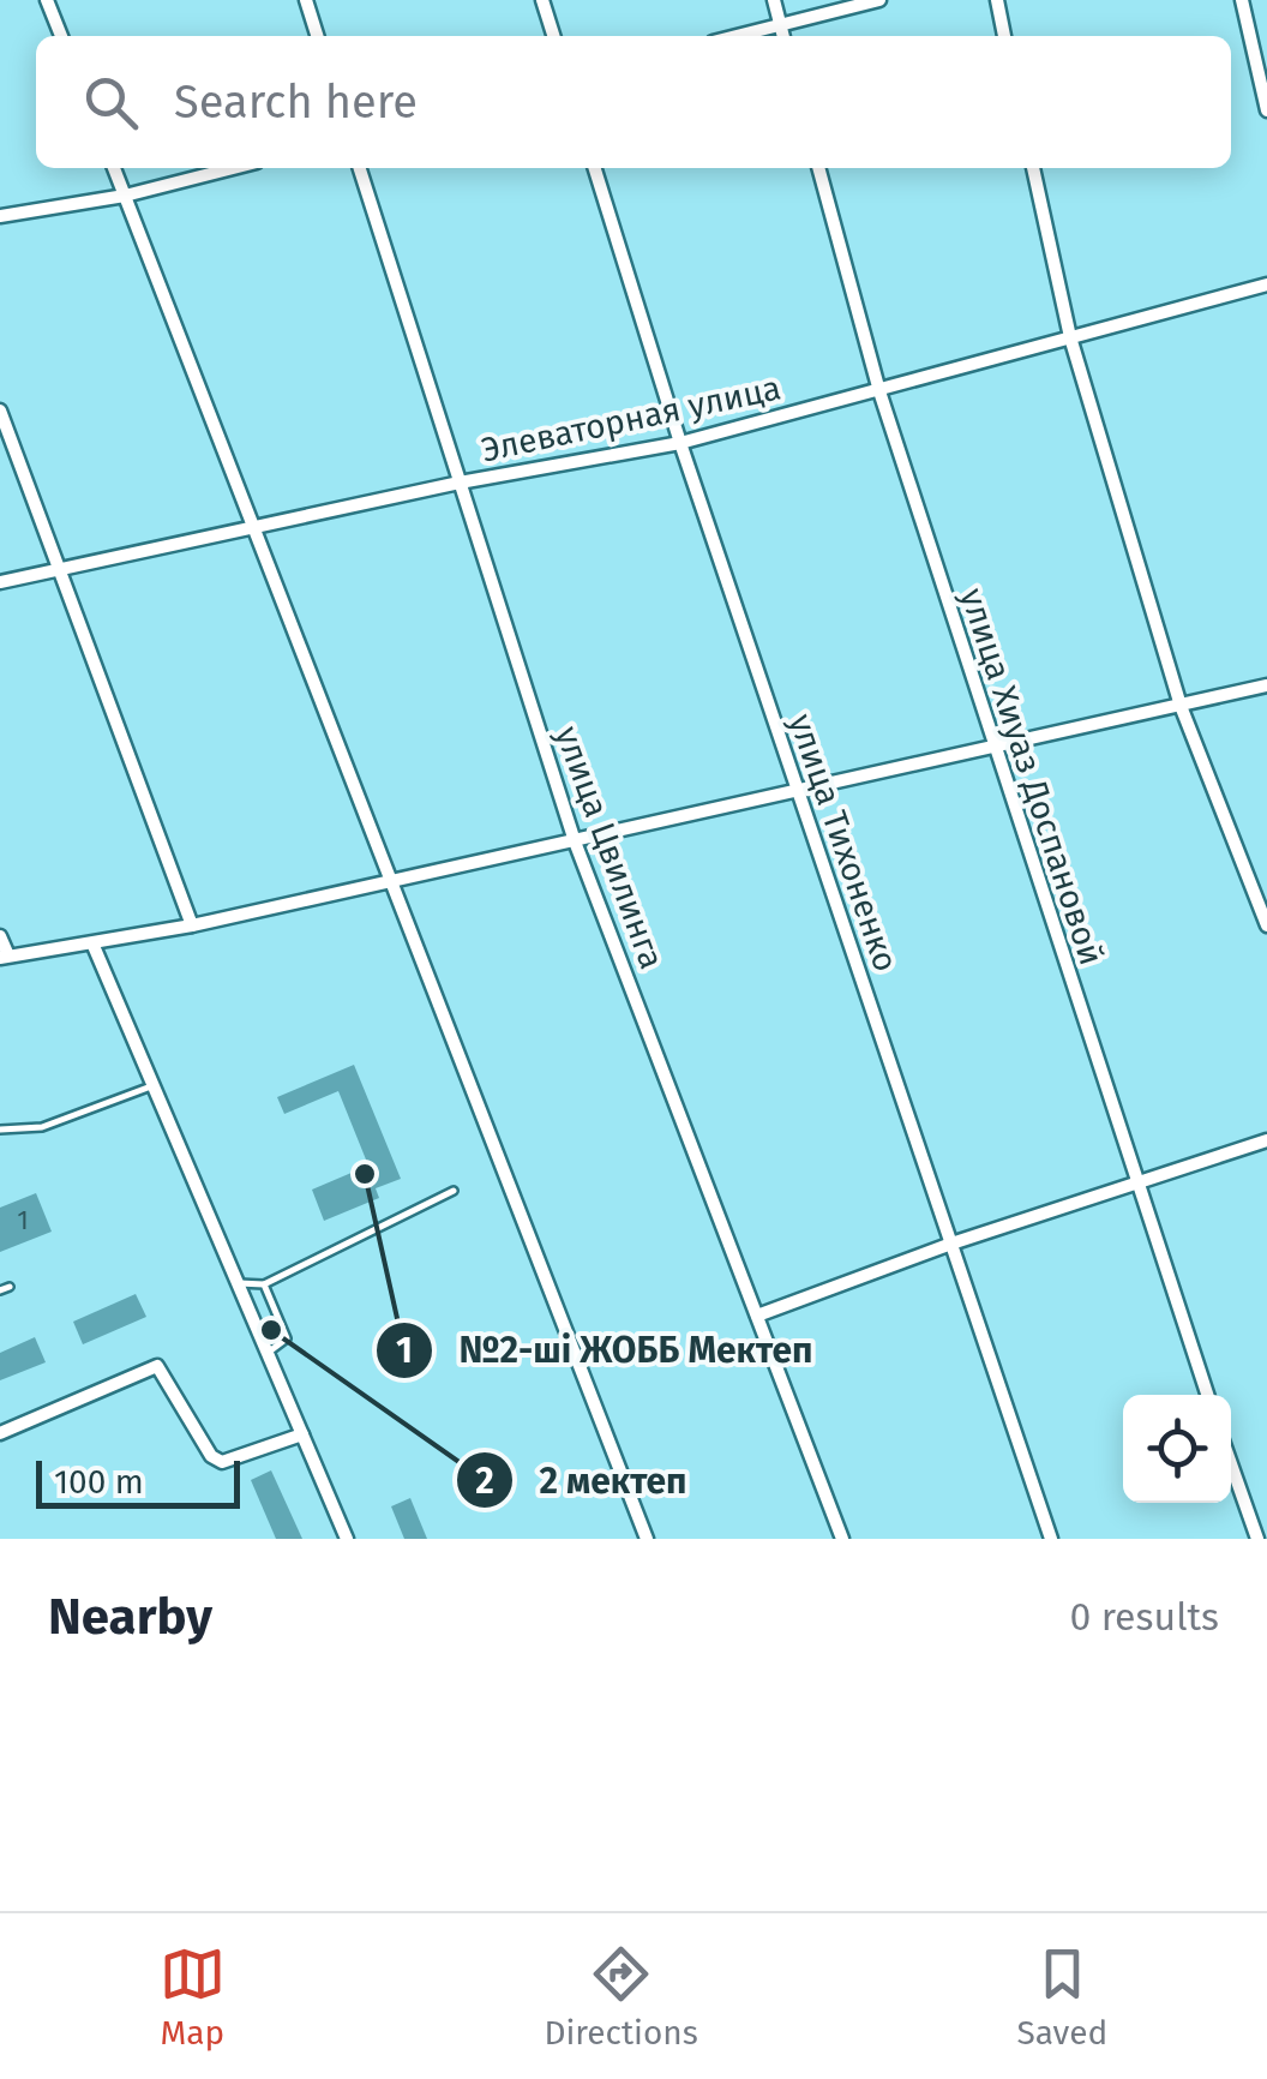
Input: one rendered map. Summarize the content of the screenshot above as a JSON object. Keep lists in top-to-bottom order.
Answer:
{
  "streets": {
    "street": [
      "Элеваторная улица",
      "улица Хиуаз Доспановой",
      "улица Тихоненко",
      "улица Цвилинга"
    ]
  },
  "crossings": [
    ["Элеваторная улица", "улица Хиуаз Доспановой"],
    ["Элеваторная улица", "улица Тихоненко"],
    ["Элеваторная улица", "улица Цвилинга"]
  ],
  "places": ["№2-ші ЖОББ Мектеп", "2 мектеп"],
  "house_numbers": ["1"],
  "scale_bar": "100 m",
  "page": {
    "search": "Search here",
    "scale": "100 m",
    "heading": ["Nearby", "0 results"],
    "nav": ["Map", "Directions", "Saved"]
  }
}
